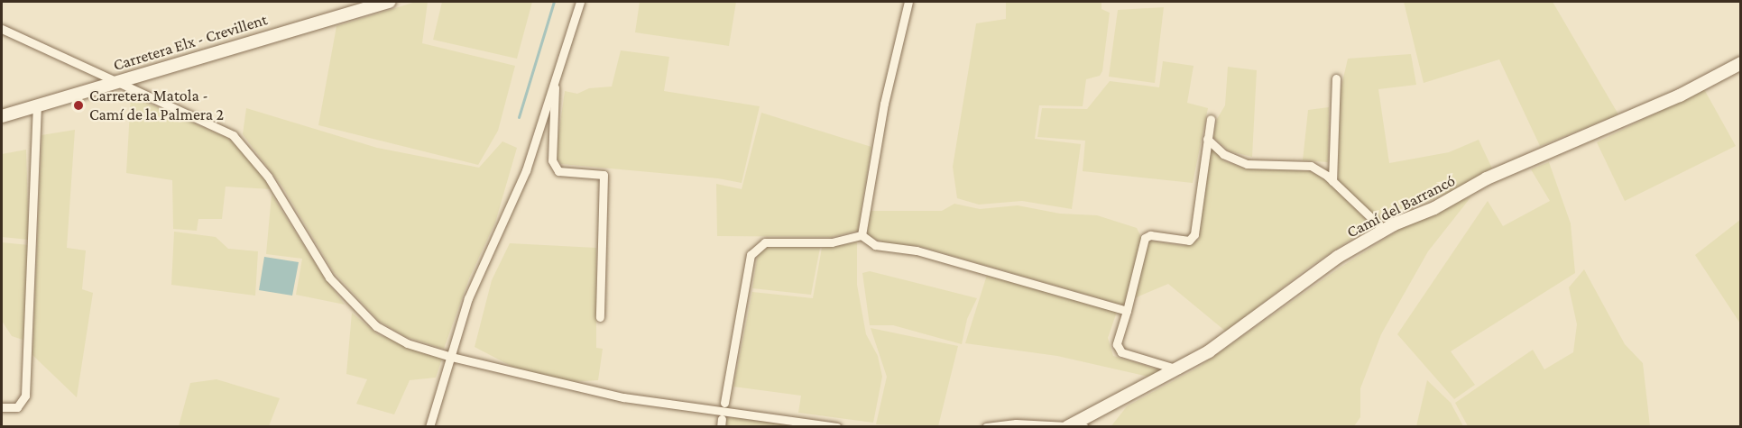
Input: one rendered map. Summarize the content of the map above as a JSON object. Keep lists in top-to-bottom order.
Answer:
{
  "streets": {
    "street": ["Carretera Elx - Crevillent", "Camí del Barrancó"]
  },
  "places": ["Carretera Matola - Camí de la Palmera 2"]
}
